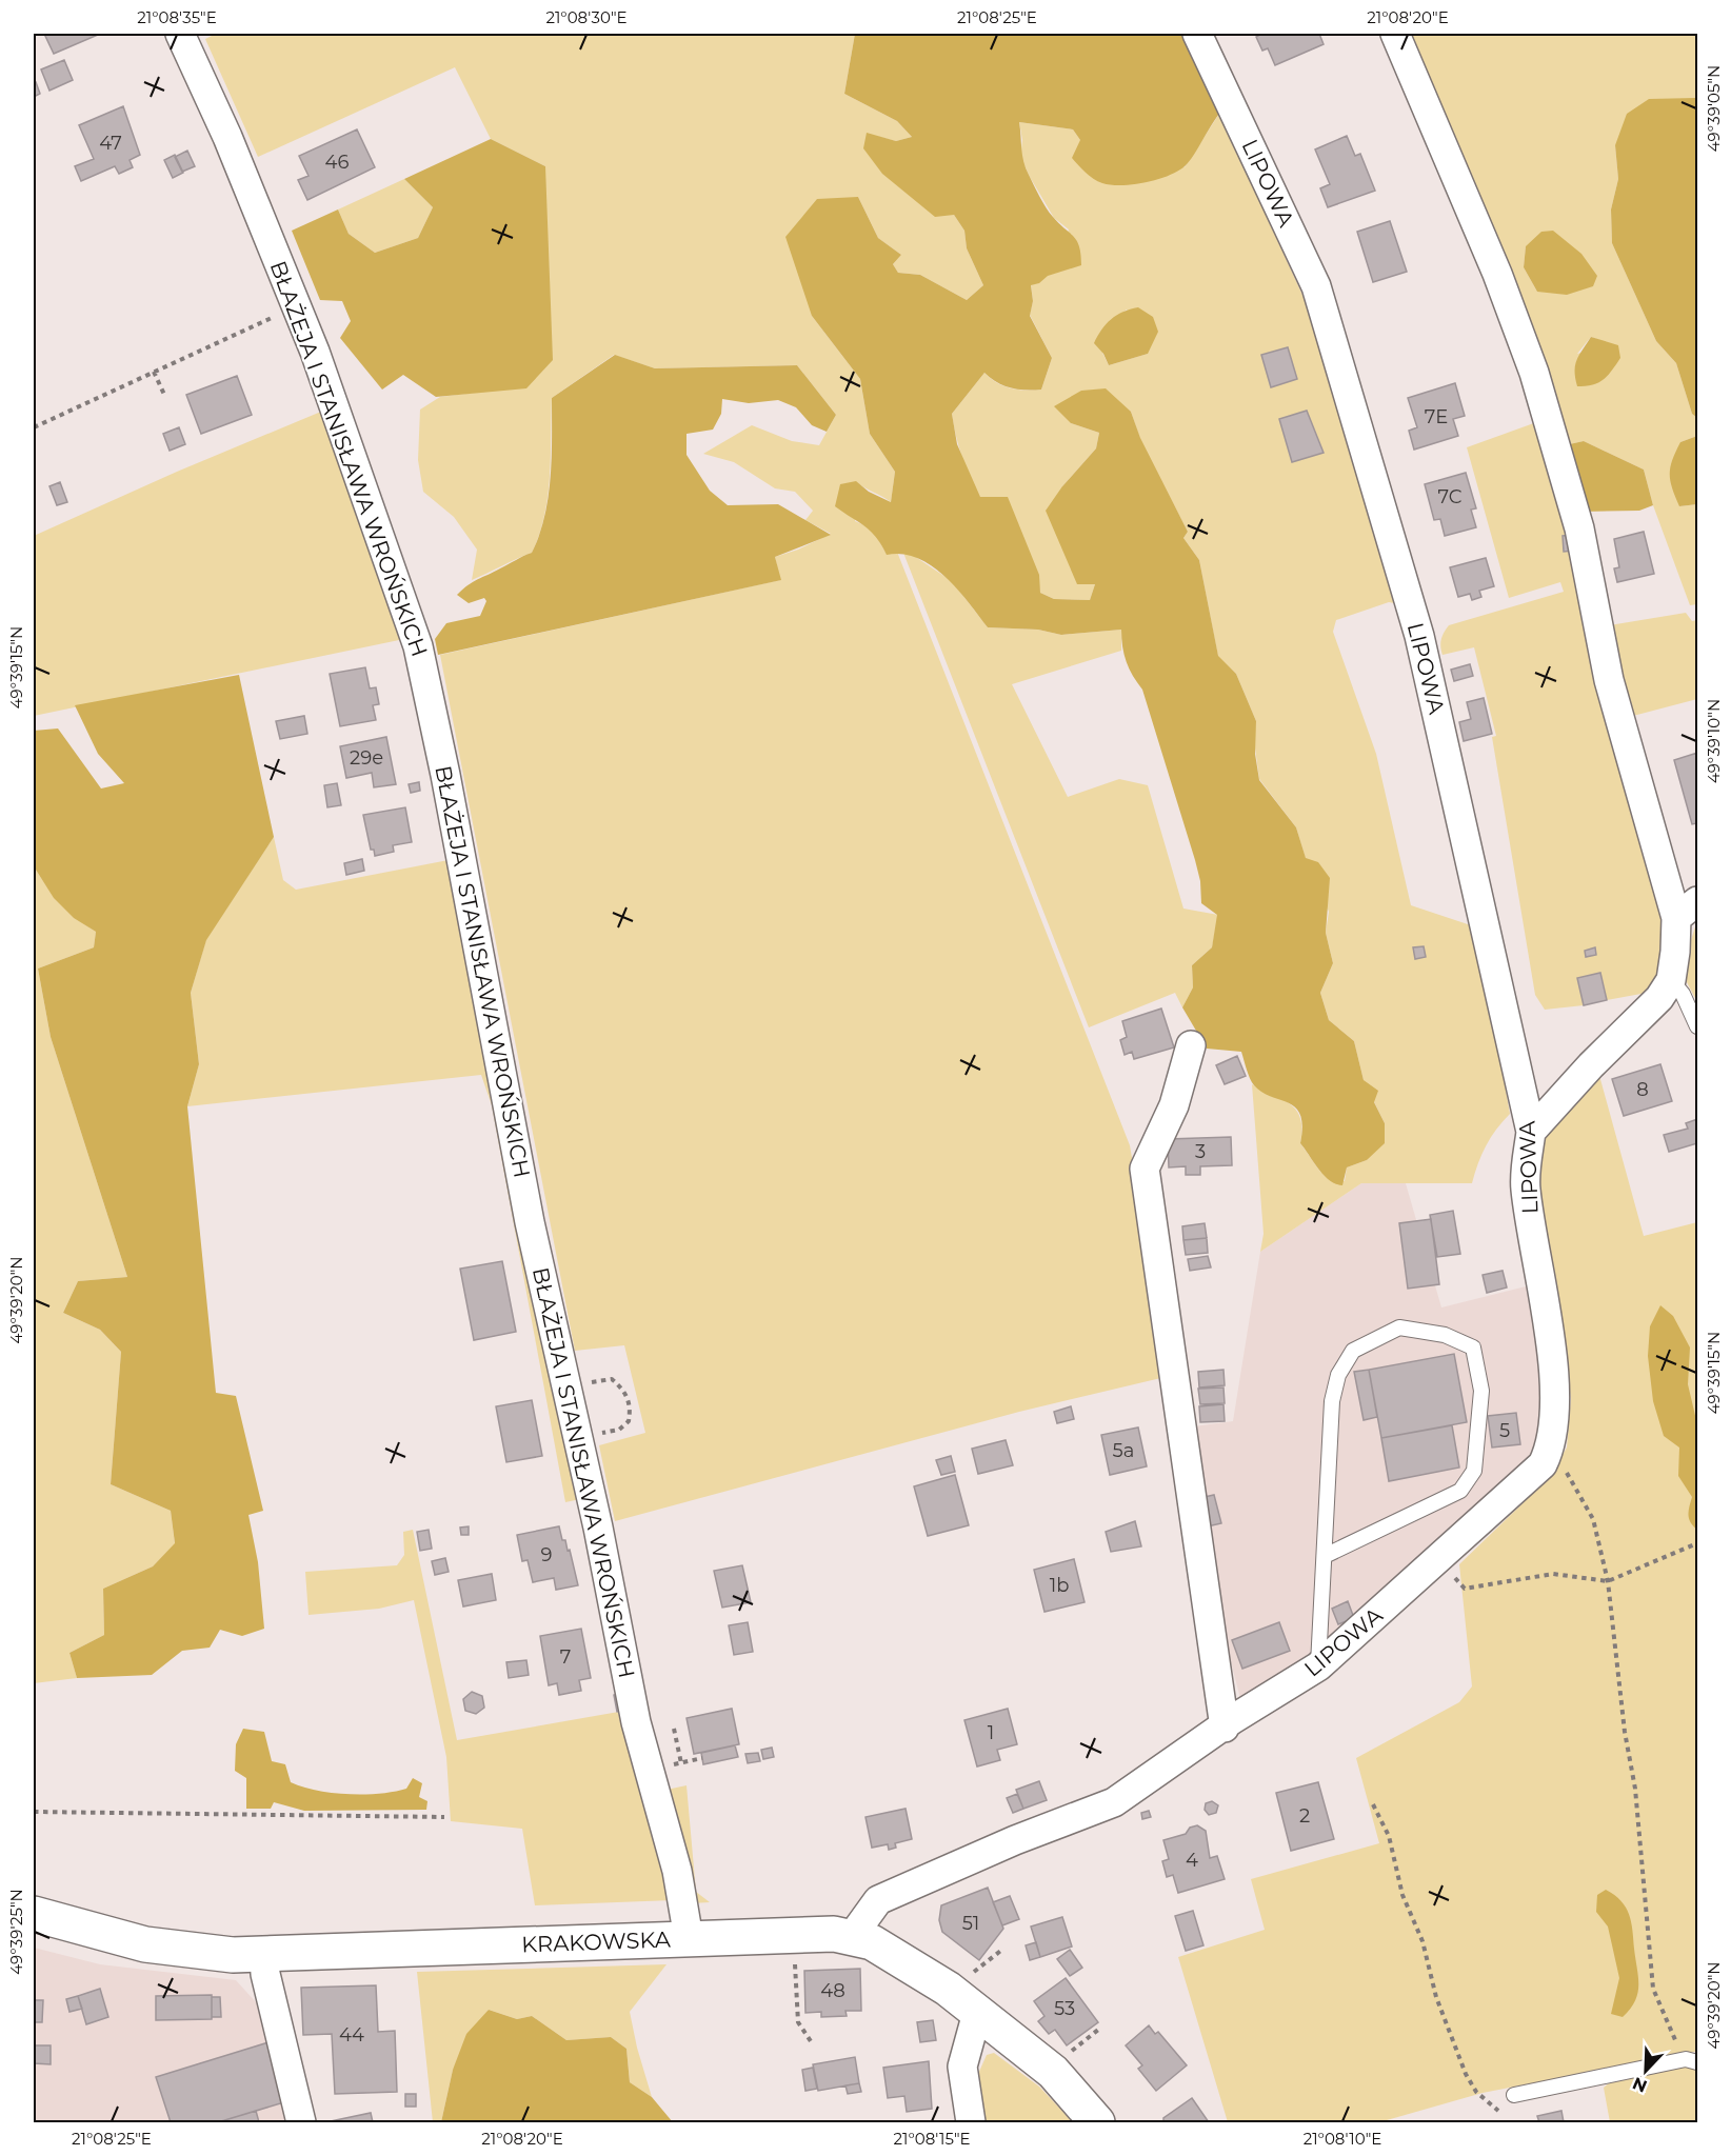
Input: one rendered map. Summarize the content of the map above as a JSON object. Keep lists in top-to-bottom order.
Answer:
{
  "streets": {
    "street": ["LIPOWA", "BŁAŻEJA I STANISŁAWA WROŃSKICH", "KRAKOWSKA"]
  },
  "crossings": [
    ["LIPOWA", "KRAKOWSKA"],
    ["BŁAŻEJA I STANISŁAWA WROŃSKICH", "KRAKOWSKA"]
  ],
  "house_numbers": [
    "47",
    "46",
    "7E",
    "7C",
    "29e",
    "8",
    "3",
    "5",
    "5a",
    "9",
    "1b",
    "7",
    "1",
    "2",
    "4",
    "51",
    "48",
    "53",
    "44"
  ],
  "north": "bottom left",
  "coordinates": [
    "21°08'35\"E",
    "21°08'30\"E",
    "21°08'25\"E",
    "21°08'20\"E",
    "49°39'05\"N",
    "49°39'15\"N",
    "49°39'10\"N",
    "49°39'20\"N",
    "49°39'25\"N",
    "21°08'15\"E",
    "21°08'10\"E"
  ]
}
